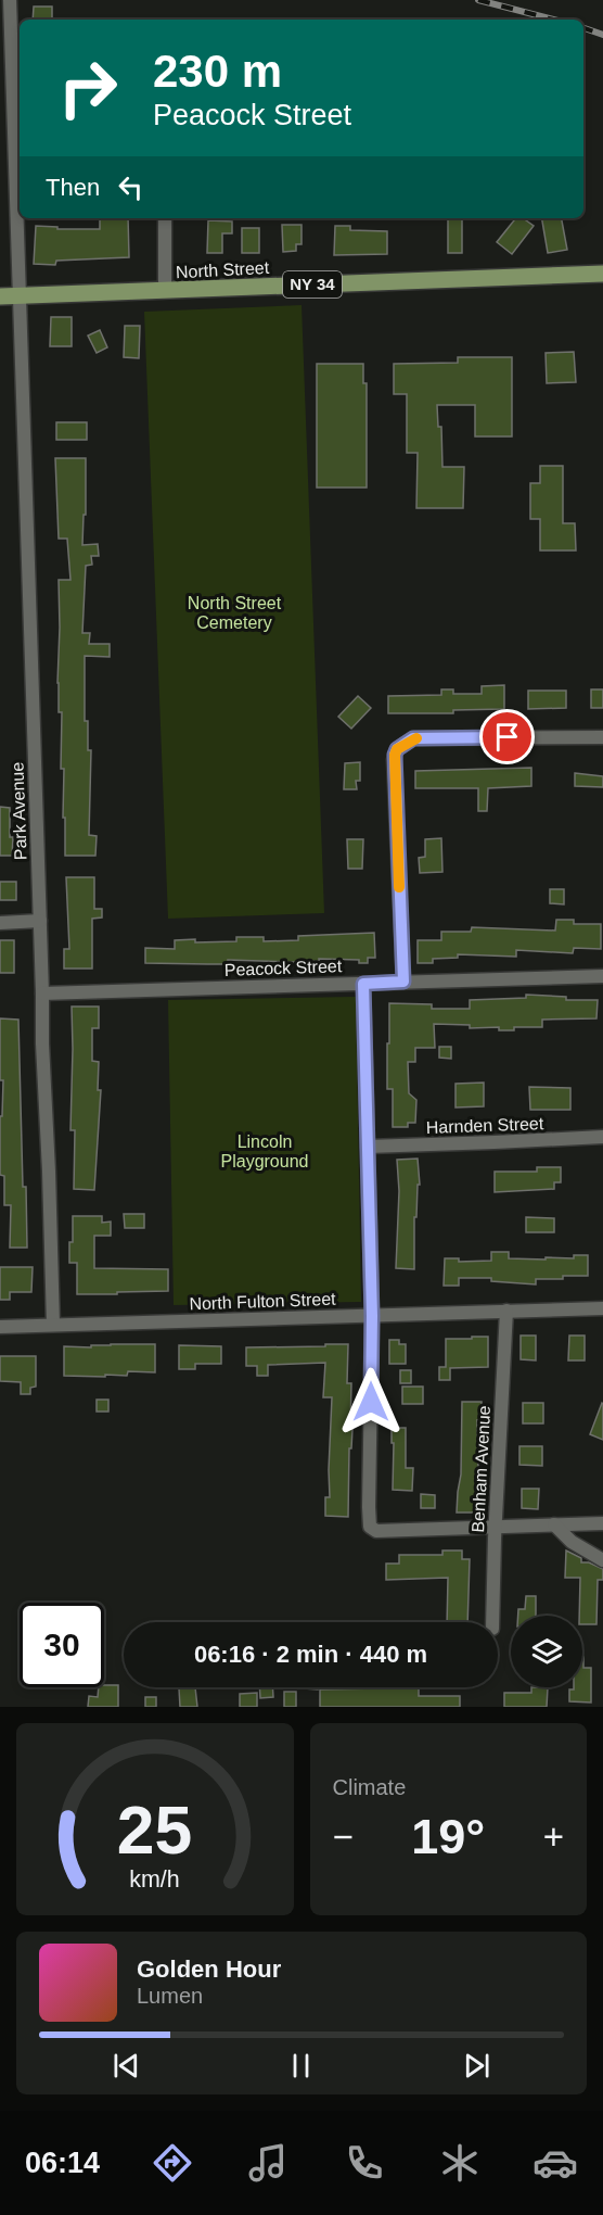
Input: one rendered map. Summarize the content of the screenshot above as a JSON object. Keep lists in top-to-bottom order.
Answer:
{
  "streets": {
    "main road": ["North Street", "NY 34"],
    "street": [
      "Park Avenue",
      "Peacock Street",
      "Harnden Street",
      "North Fulton Street",
      "Benham Avenue"
    ]
  },
  "crossings": [
    ["North Street", "Park Avenue"],
    ["Park Avenue", "Peacock Street"],
    ["Park Avenue", "North Fulton Street"],
    ["North Fulton Street", "Benham Avenue"]
  ],
  "parks": ["North Street Cemetery", "Lincoln Playground"],
  "page": {
    "turn": ["230 m", "Peacock Street"],
    "then": "Then",
    "limit": "30",
    "trip": "06:16 · 2 min · 440 m",
    "tile": "Climate",
    "heat": ["−", "19°", "+"],
    "song": ["Golden Hour", "Lumen"],
    "tabs": "06:14",
    "gauge": ["25", "km/h"]
  }
}
